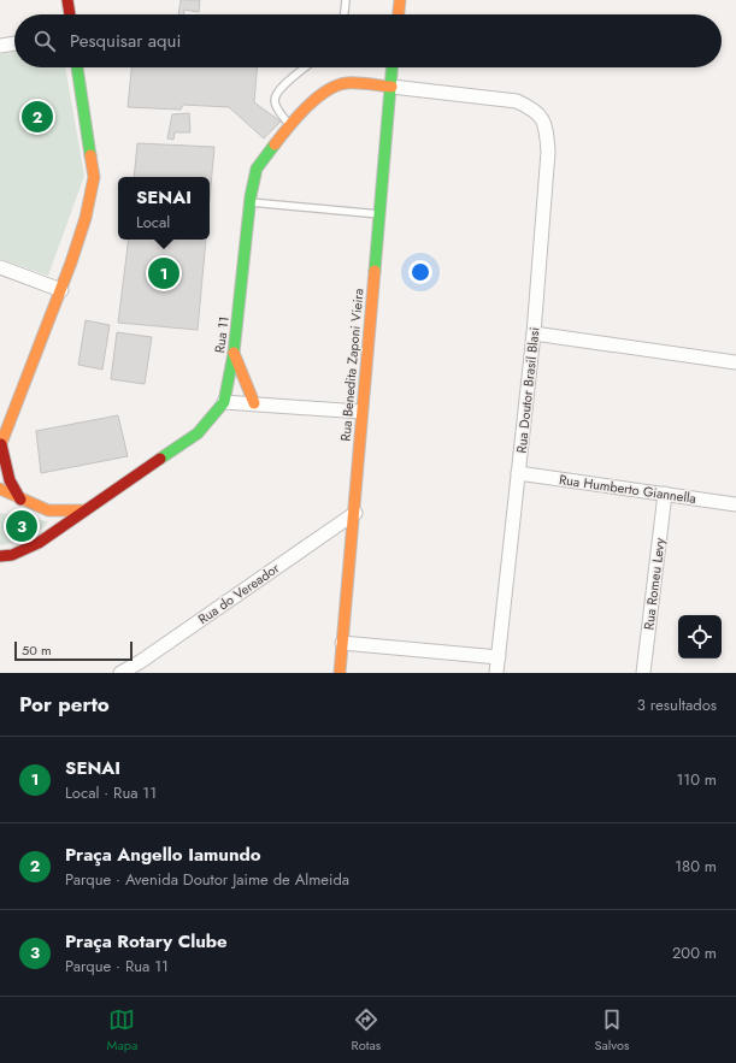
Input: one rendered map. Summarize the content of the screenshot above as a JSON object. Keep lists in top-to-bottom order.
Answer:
{
  "streets": {
    "street": [
      "Rua 11",
      "Rua Benedita Zaponi Vieira",
      "Rua Doutor Brasil Blasi",
      "Rua Humberto Giannella",
      "Rua Romeu Levy",
      "Rua do Vereador"
    ]
  },
  "crossings": [
    ["Rua 11", "Rua Benedita Zaponi Vieira"],
    ["Rua 11", "Rua Doutor Brasil Blasi"],
    ["Rua Benedita Zaponi Vieira", "Rua Doutor Brasil Blasi"],
    ["Rua Benedita Zaponi Vieira", "Rua do Vereador"],
    ["Rua Doutor Brasil Blasi", "Rua Humberto Giannella"],
    ["Rua Humberto Giannella", "Rua Romeu Levy"]
  ],
  "scale_bar": "50 m",
  "page": {
    "search": "Pesquisar aqui",
    "pins": ["2", "1", "3"],
    "popup": ["SENAI", "Local"],
    "scale": "50 m",
    "heading": ["Por perto", "3 resultados"],
    "list": [
      {
        "mark": "1",
        "name": "SENAI",
        "note": "Local · Rua 11",
        "value": "110 m"
      },
      {
        "mark": "2",
        "name": "Praça Angello Iamundo",
        "note": "Parque · Avenida Doutor Jaime de Almeida",
        "value": "180 m"
      },
      {
        "mark": "3",
        "name": "Praça Rotary Clube",
        "note": "Parque · Rua 11",
        "value": "200 m"
      }
    ],
    "nav": ["Mapa", "Rotas", "Salvos"]
  }
}
